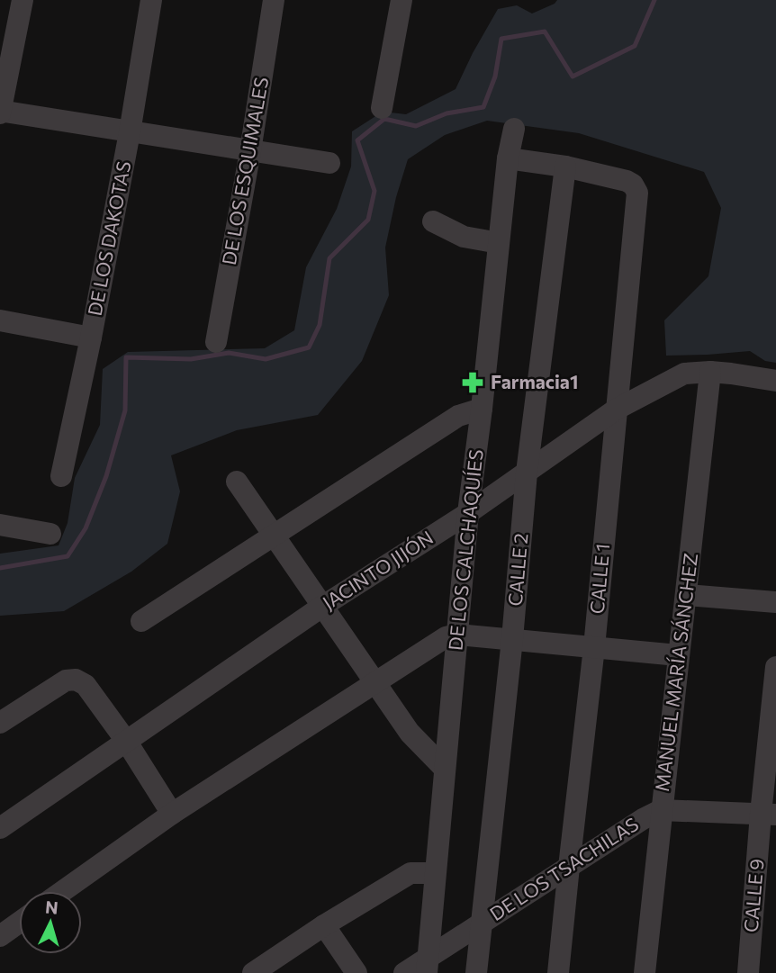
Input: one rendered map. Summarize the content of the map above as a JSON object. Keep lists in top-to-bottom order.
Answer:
{
  "streets": {
    "street": [
      "DE LOS ESQUIMALES",
      "DE LOS DAKOTAS",
      "DE LOS CALCHAQUÍES",
      "CALLE 2",
      "JACINTO JIJÓN",
      "CALLE 1",
      "MANUEL MARÍA SÁNCHEZ",
      "DE LOS TSACHILAS",
      "CALLE 9"
    ]
  },
  "crossings": [
    ["DE LOS CALCHAQUÍES", "JACINTO JIJÓN"],
    ["DE LOS CALCHAQUÍES", "DE LOS TSACHILAS"],
    ["CALLE 2", "JACINTO JIJÓN"],
    ["CALLE 2", "CALLE 1"],
    ["CALLE 2", "DE LOS TSACHILAS"],
    ["JACINTO JIJÓN", "CALLE 1"],
    ["JACINTO JIJÓN", "MANUEL MARÍA SÁNCHEZ"],
    ["CALLE 1", "DE LOS TSACHILAS"],
    ["MANUEL MARÍA SÁNCHEZ", "DE LOS TSACHILAS"],
    ["DE LOS TSACHILAS", "CALLE 9"]
  ],
  "places": {
    "pharmacy": ["Farmacia1"]
  },
  "north": "top"
}
